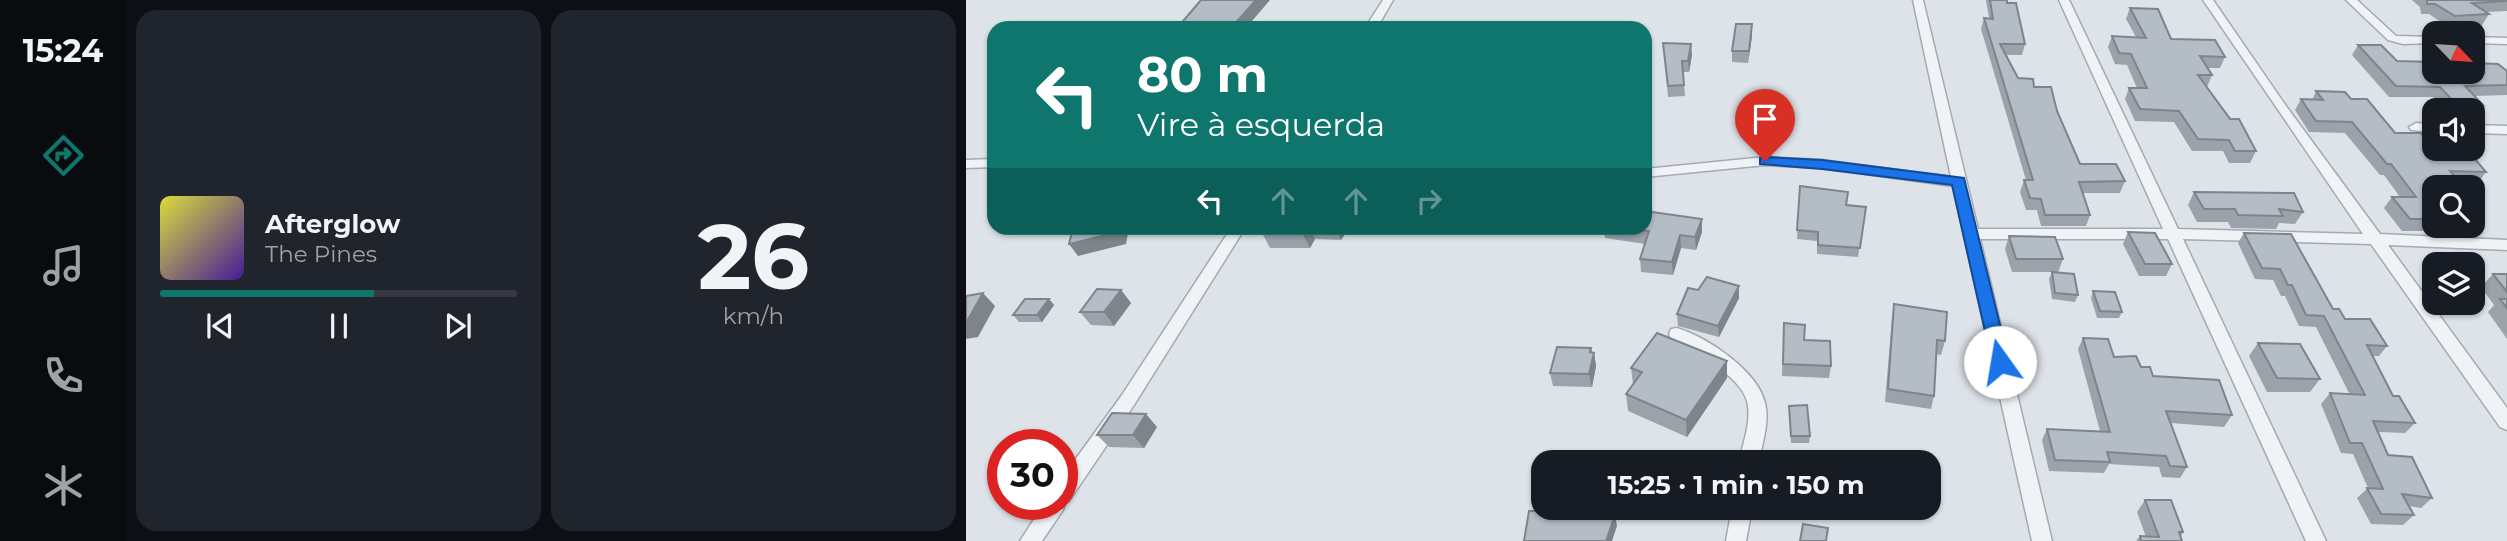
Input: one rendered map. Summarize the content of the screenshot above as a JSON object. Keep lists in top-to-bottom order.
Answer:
{
  "north": "bottom right",
  "page": {
    "tabs": "15:24",
    "tile": ["26", "km/h"],
    "turn": ["80 m", "Vire à esquerda"],
    "song": ["Afterglow", "The Pines"],
    "limit": "30",
    "trip": "15:25 · 1 min · 150 m"
  }
}
